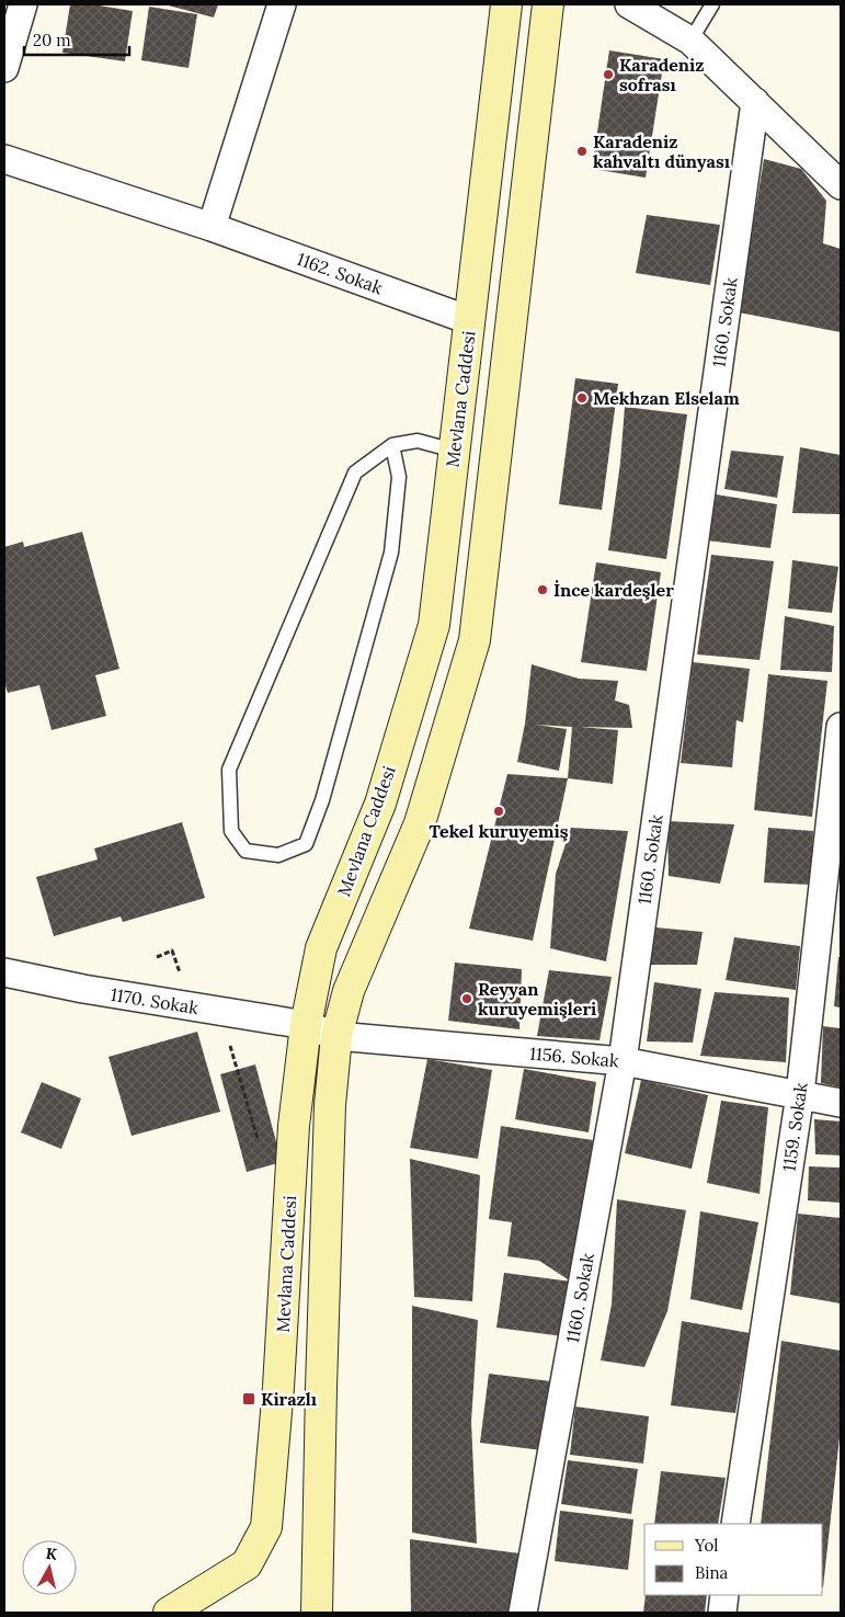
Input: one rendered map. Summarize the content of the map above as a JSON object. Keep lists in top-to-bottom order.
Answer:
{
  "streets": {
    "main road": ["Mevlana Caddesi"],
    "street": [
      "1162. Sokak",
      "1160. Sokak",
      "1170. Sokak",
      "1156. Sokak",
      "1159. Sokak"
    ]
  },
  "crossings": [
    ["1162. Sokak", "Mevlana Caddesi"],
    ["1160. Sokak", "1156. Sokak"],
    ["Mevlana Caddesi", "1170. Sokak"],
    ["Mevlana Caddesi", "1156. Sokak"],
    ["1170. Sokak", "1156. Sokak"],
    ["1156. Sokak", "1159. Sokak"]
  ],
  "places": {
    "other": [
      "Karadeniz sofrası",
      "Karadeniz kahvaltı dünyası",
      "Mekhzan Elselam",
      "İnce kardeşler",
      "Tekel kuruyemiş",
      "Reyyan kuruyemişleri"
    ],
    "transit": ["Kirazlı"]
  },
  "legend": ["Yol", "Bina"],
  "scale_bar": "20 m",
  "north": "top"
}
